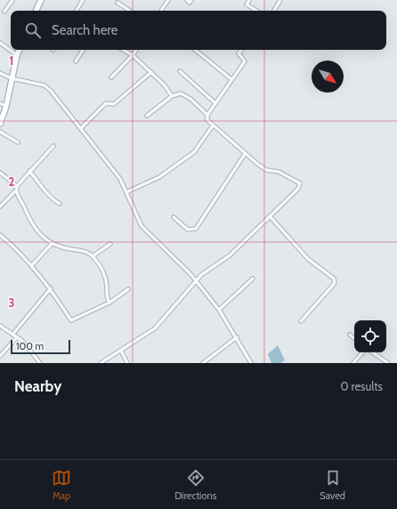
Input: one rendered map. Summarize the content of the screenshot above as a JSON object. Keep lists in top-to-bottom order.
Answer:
{
  "scale_bar": "100 m",
  "north": "bottom right",
  "page": {
    "search": "Search here",
    "scale": "100 m",
    "heading": ["Nearby", "0 results"],
    "nav": ["Map", "Directions", "Saved"]
  },
  "grid": {
    "rows": ["1", "2", "3"]
  }
}
